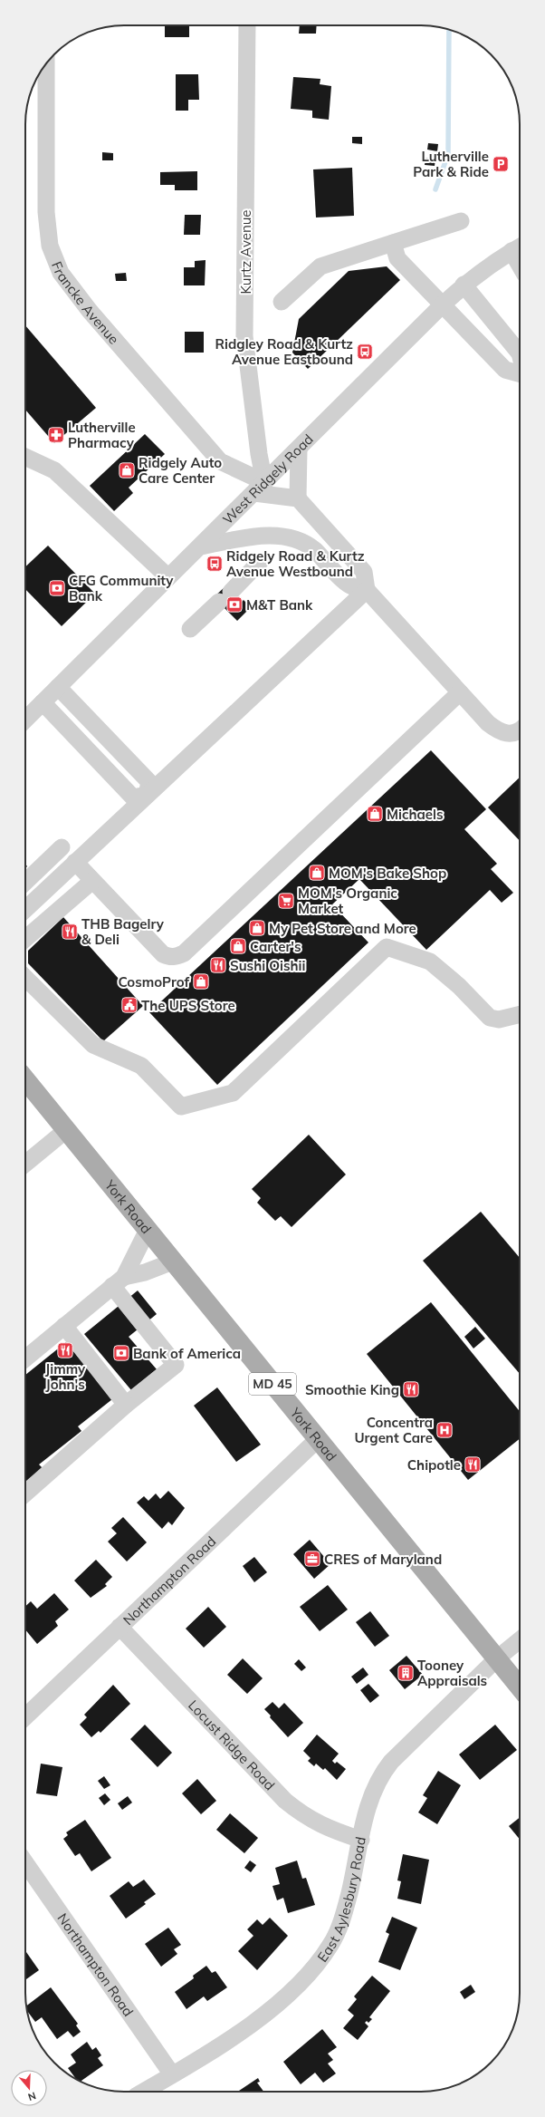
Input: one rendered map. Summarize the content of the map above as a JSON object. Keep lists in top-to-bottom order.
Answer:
{
  "streets": {
    "main road": ["York Road", "MD 45"],
    "street": [
      "Kurtz Avenue",
      "Francke Avenue",
      "West Ridgely Road",
      "Northampton Road",
      "Locust Ridge Road",
      "East Aylesbury Road"
    ]
  },
  "crossings": [
    ["Kurtz Avenue", "Francke Avenue"],
    ["Kurtz Avenue", "West Ridgely Road"],
    ["Francke Avenue", "West Ridgely Road"],
    ["York Road", "Northampton Road"],
    ["York Road", "East Aylesbury Road"],
    ["Northampton Road", "Locust Ridge Road"],
    ["Northampton Road", "East Aylesbury Road"],
    ["Locust Ridge Road", "East Aylesbury Road"]
  ],
  "places": {
    "parking": ["Lutherville Park & Ride"],
    "bus stop": ["Ridgley Road & Kurtz Avenue Eastbound", "Ridgely Road & Kurtz Avenue Westbound"],
    "pharmacy": ["Lutherville Pharmacy"],
    "shop": [
      "Ridgely Auto Care Center",
      "Michaels",
      "MOM's Bake Shop",
      "My Pet Store and More",
      "Carter's",
      "CosmoProf"
    ],
    "bank": ["CFG Community Bank", "M&T Bank", "Bank of America"],
    "supermarket": ["MOM's Organic Market"],
    "restaurant": [
      "THB Bagelry & Deli",
      "Sushi Oishii",
      "Jimmy John's",
      "Smoothie King",
      "Chipotle"
    ],
    "public building": ["The UPS Store"],
    "hospital": ["Concentra Urgent Care"],
    "office": ["CRES of Maryland"],
    "building": ["Tooney Appraisals"]
  },
  "north": "bottom"
}
